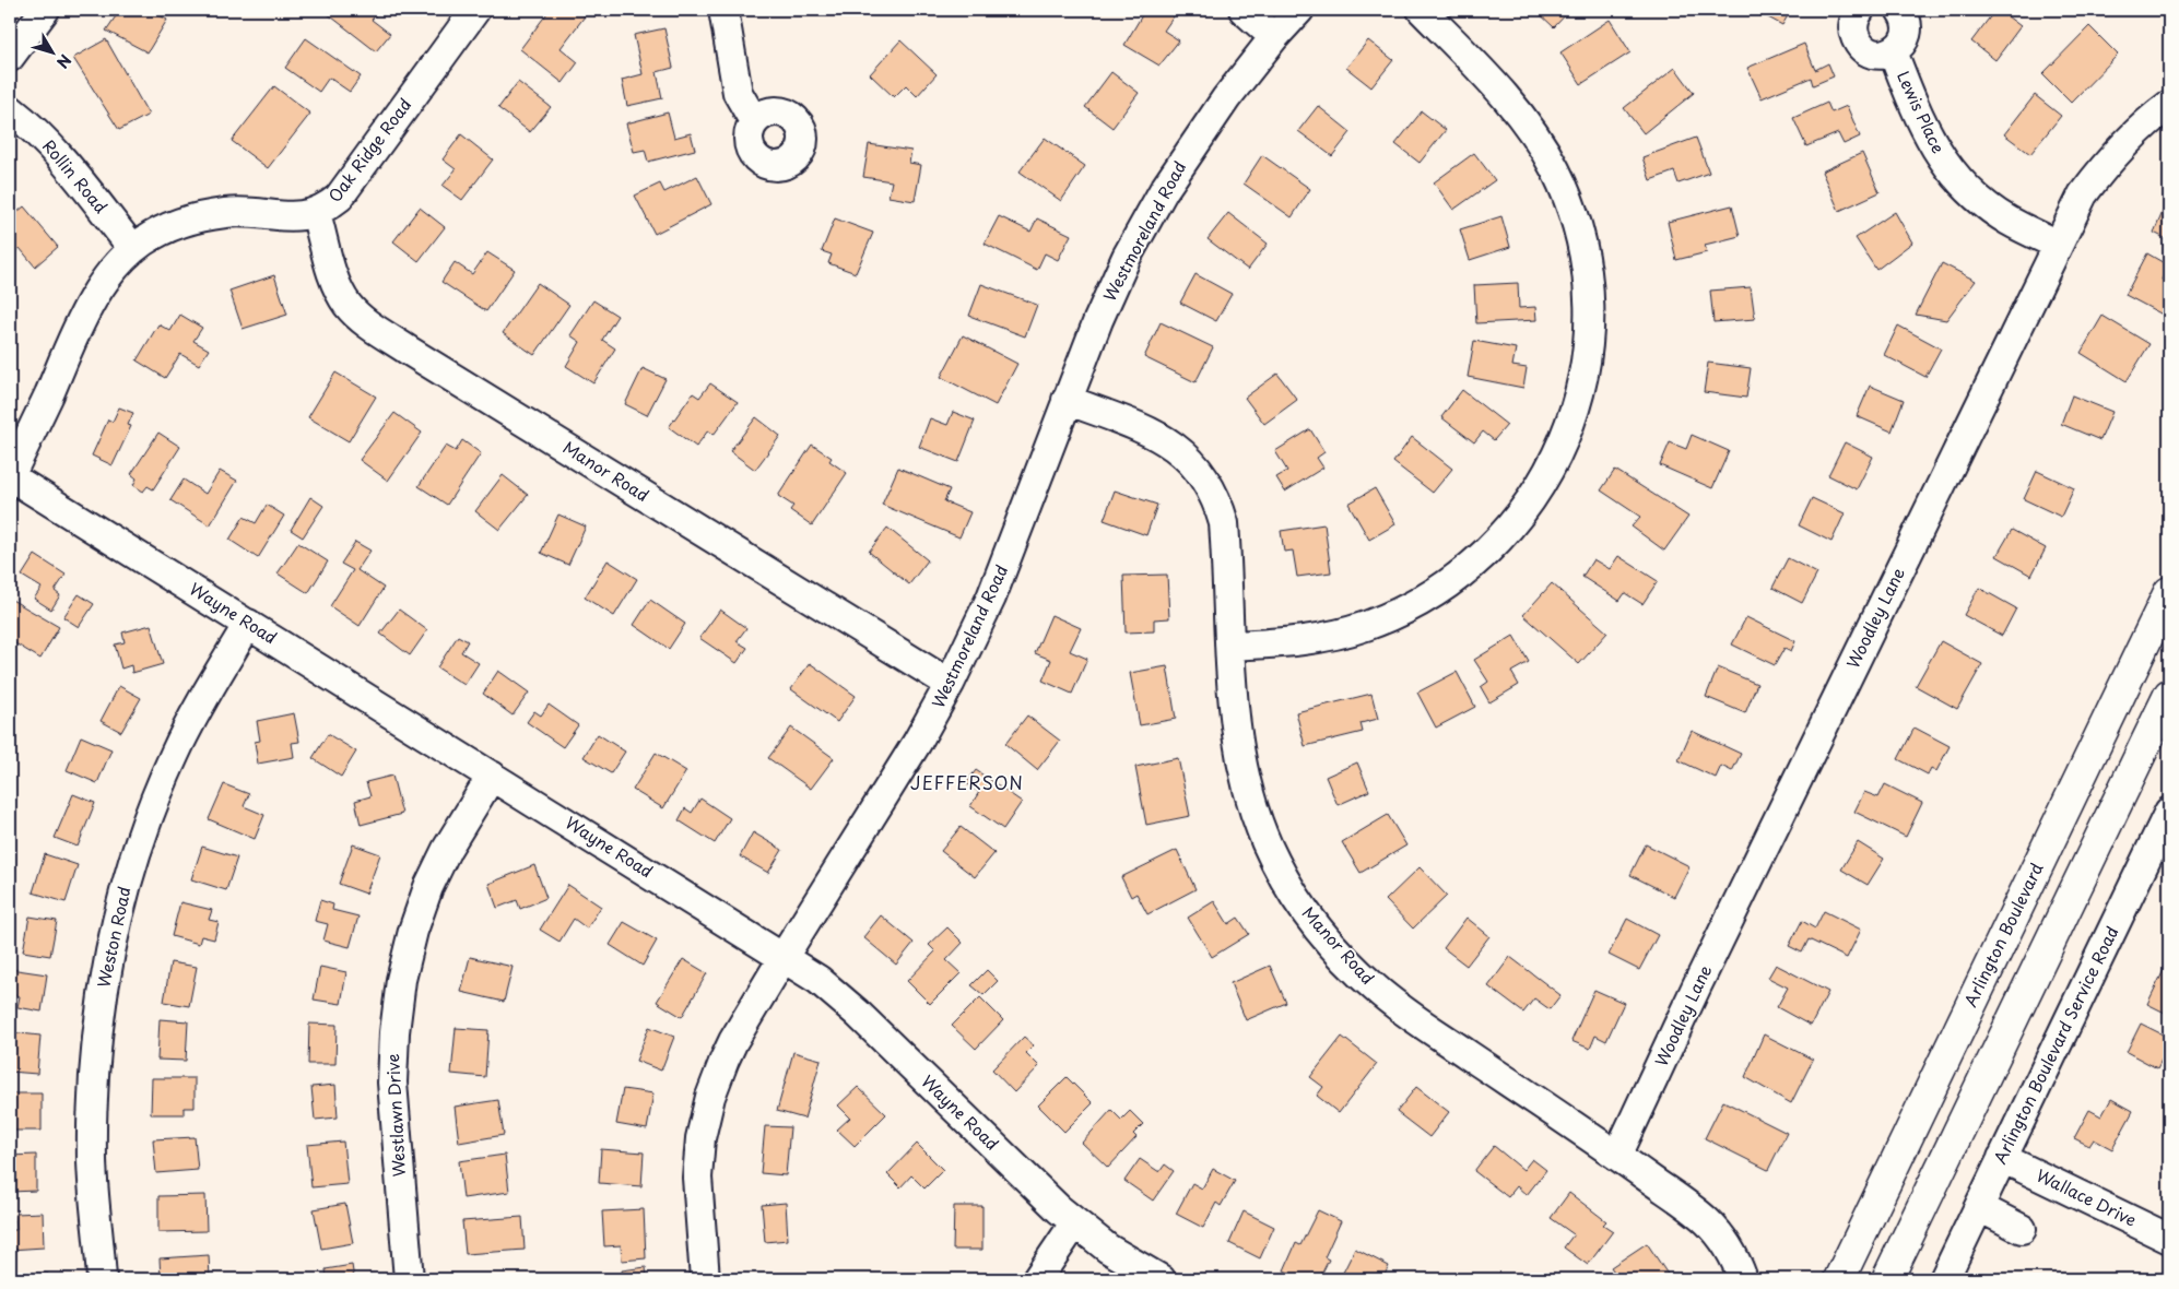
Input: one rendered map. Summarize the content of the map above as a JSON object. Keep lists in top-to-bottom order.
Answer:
{
  "streets": {
    "highway": ["Arlington Boulevard"],
    "street": [
      "Lewis Place",
      "Oak Ridge Road",
      "Rollin Road",
      "Westmoreland Road",
      "Manor Road",
      "Wayne Road",
      "Woodley Lane",
      "Weston Road",
      "Arlington Boulevard Service Road",
      "Westlawn Drive",
      "Wallace Drive"
    ]
  },
  "crossings": [
    ["Lewis Place", "Woodley Lane"],
    ["Oak Ridge Road", "Rollin Road"],
    ["Oak Ridge Road", "Manor Road"],
    ["Oak Ridge Road", "Wayne Road"],
    ["Westmoreland Road", "Manor Road"],
    ["Westmoreland Road", "Wayne Road"],
    ["Manor Road", "Woodley Lane"],
    ["Wayne Road", "Weston Road"],
    ["Wayne Road", "Westlawn Drive"],
    ["Arlington Boulevard Service Road", "Wallace Drive"]
  ],
  "districts": ["JEFFERSON"],
  "north": "bottom right"
}
